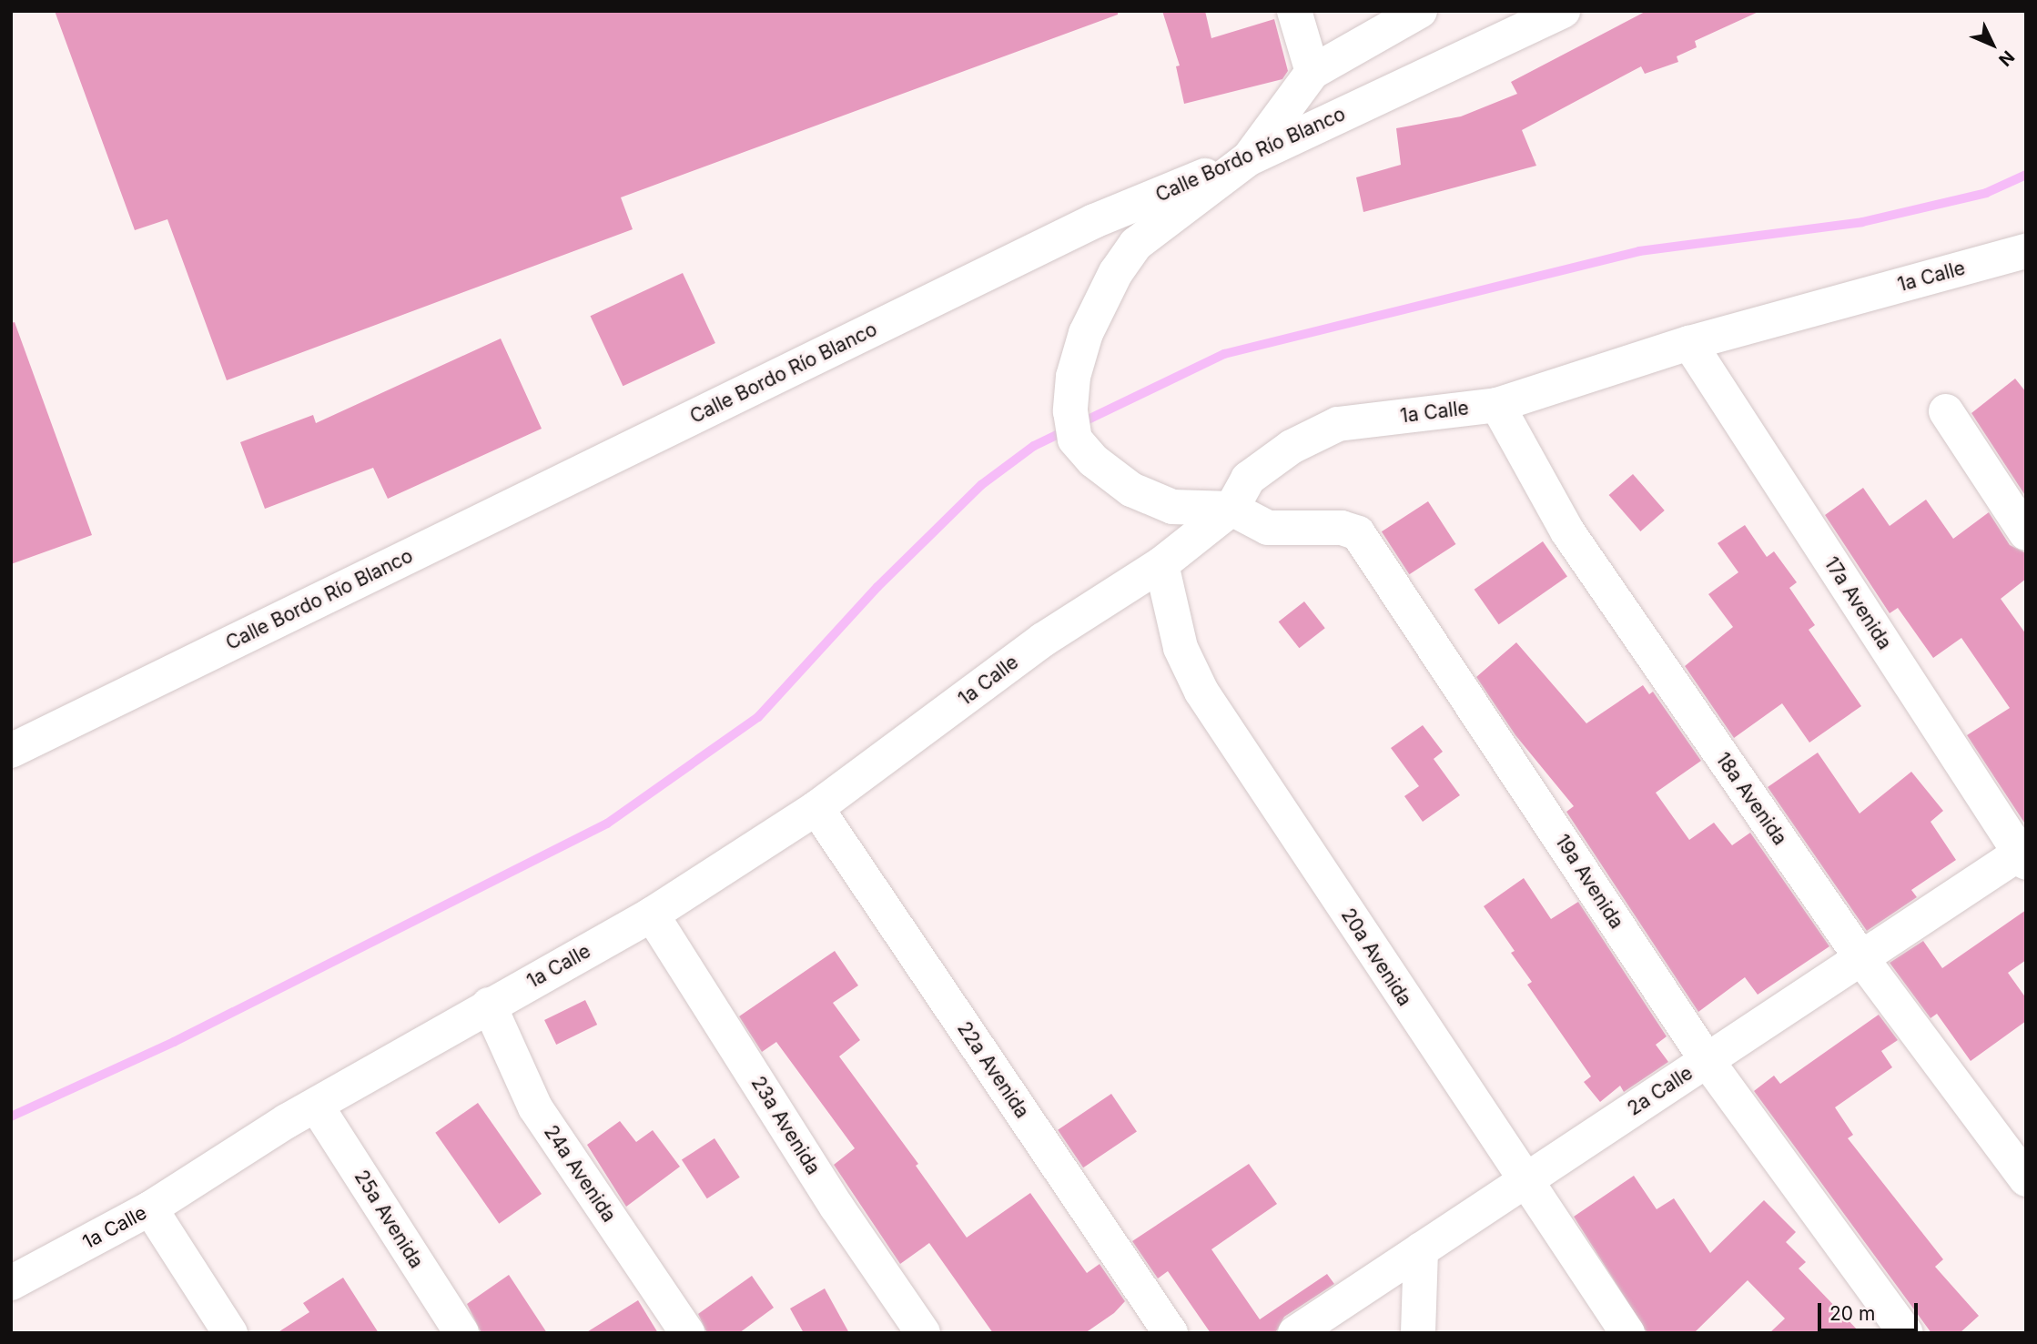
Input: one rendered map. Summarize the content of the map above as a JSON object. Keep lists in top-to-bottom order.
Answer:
{
  "streets": {
    "street": [
      "Calle Bordo Río Blanco",
      "1a Calle",
      "17a Avenida",
      "18a Avenida",
      "19a Avenida",
      "20a Avenida",
      "22a Avenida",
      "2a Calle",
      "23a Avenida",
      "24a Avenida",
      "25a Avenida"
    ]
  },
  "crossings": [
    ["1a Calle", "17a Avenida"],
    ["1a Calle", "18a Avenida"],
    ["1a Calle", "19a Avenida"],
    ["1a Calle", "20a Avenida"],
    ["1a Calle", "22a Avenida"],
    ["1a Calle", "23a Avenida"],
    ["1a Calle", "24a Avenida"],
    ["1a Calle", "25a Avenida"],
    ["17a Avenida", "2a Calle"],
    ["18a Avenida", "2a Calle"],
    ["19a Avenida", "2a Calle"],
    ["20a Avenida", "2a Calle"]
  ],
  "scale_bar": "20 m",
  "north": "bottom right"
}
